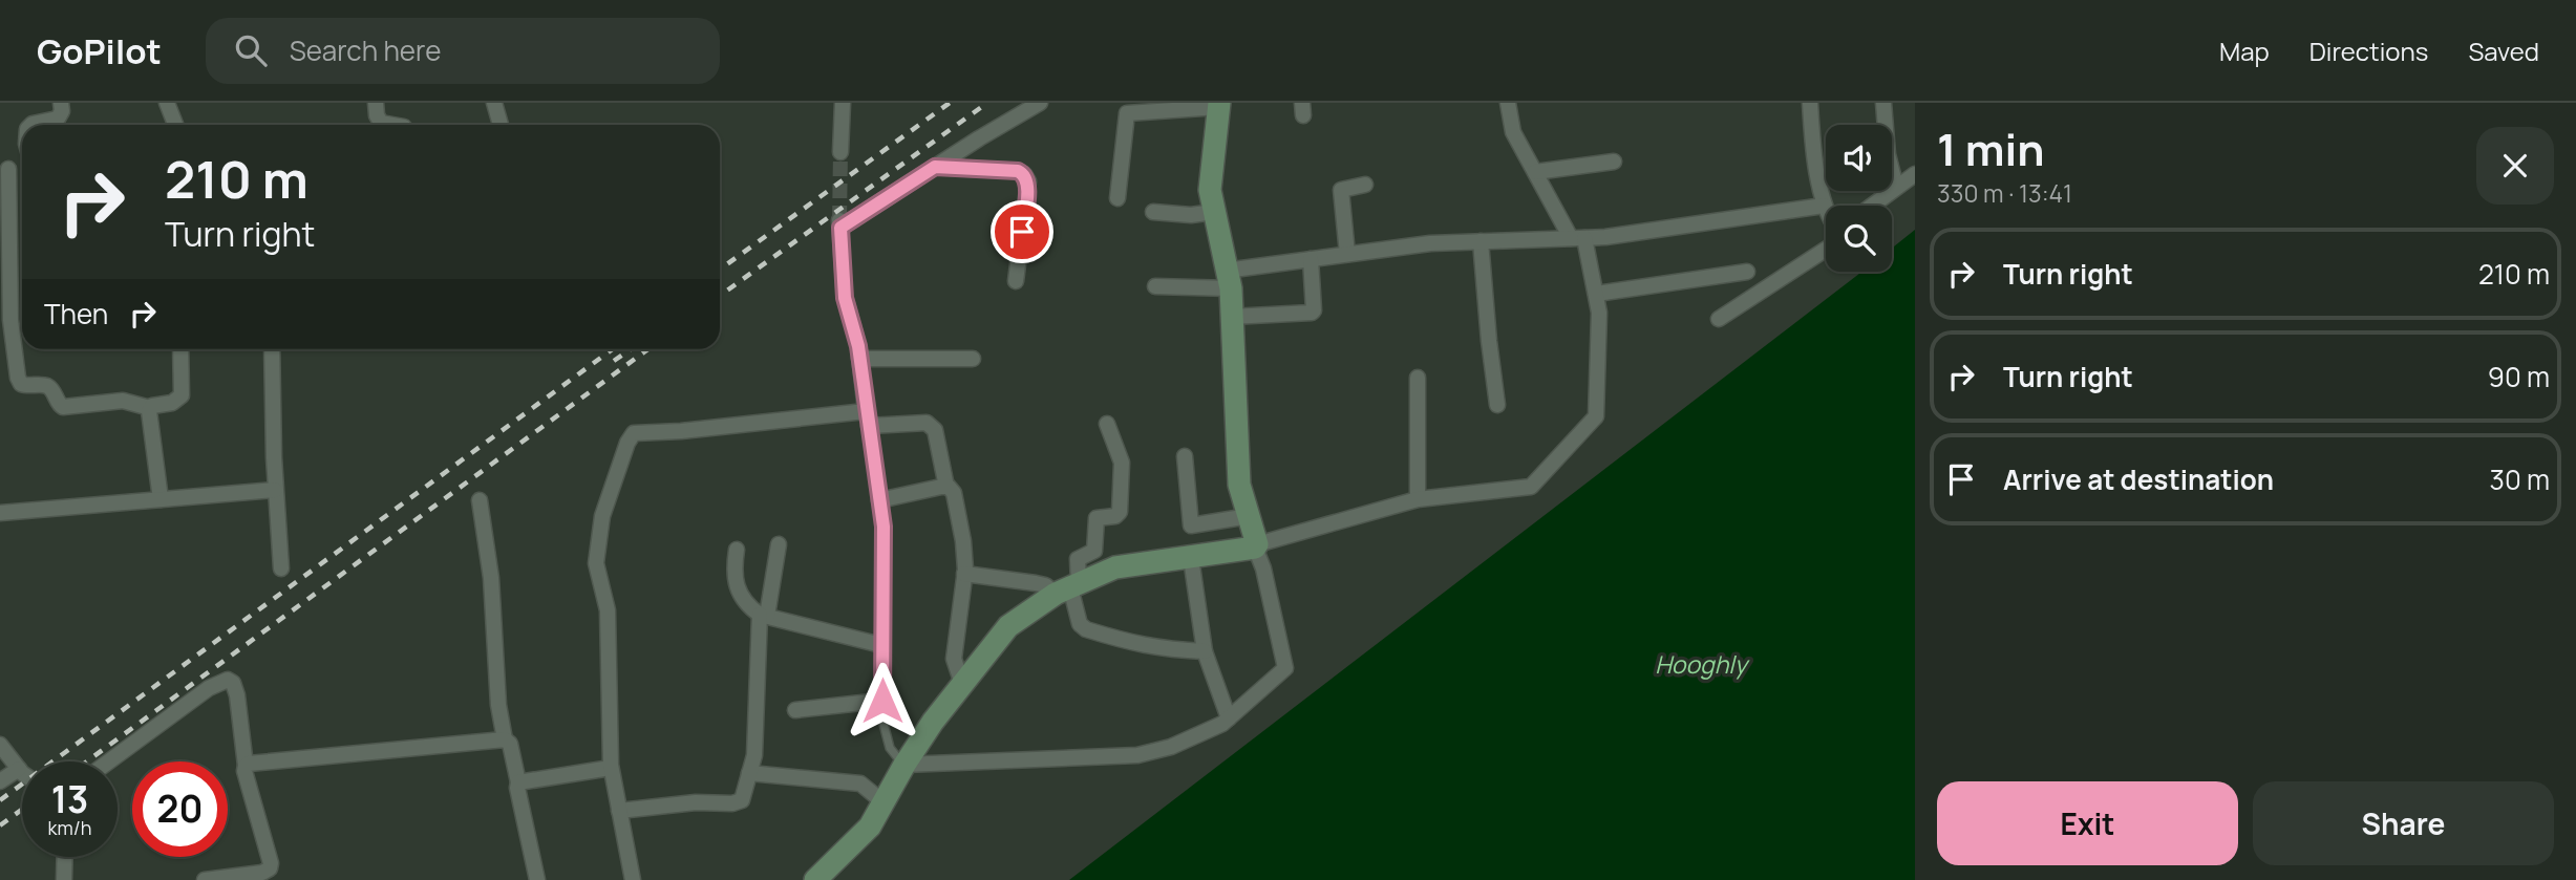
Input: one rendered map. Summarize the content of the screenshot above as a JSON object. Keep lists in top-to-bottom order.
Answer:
{
  "water": ["Hooghly"],
  "page": {
    "header": "GoPilot",
    "search": "Search here",
    "nav": ["Map", "Directions", "Saved"],
    "heading": ["1 min", "330 m · 13:41"],
    "turn": ["210 m", "Turn right"],
    "list": [
      {
        "name": "Turn right",
        "value": "210 m"
      },
      {
        "name": "Turn right",
        "value": "90 m"
      },
      {
        "name": "Arrive at destination",
        "value": "30 m"
      }
    ],
    "then": "Then",
    "speed": "13 km/h",
    "limit": "20",
    "buttons": ["Exit", "Share"]
  }
}
